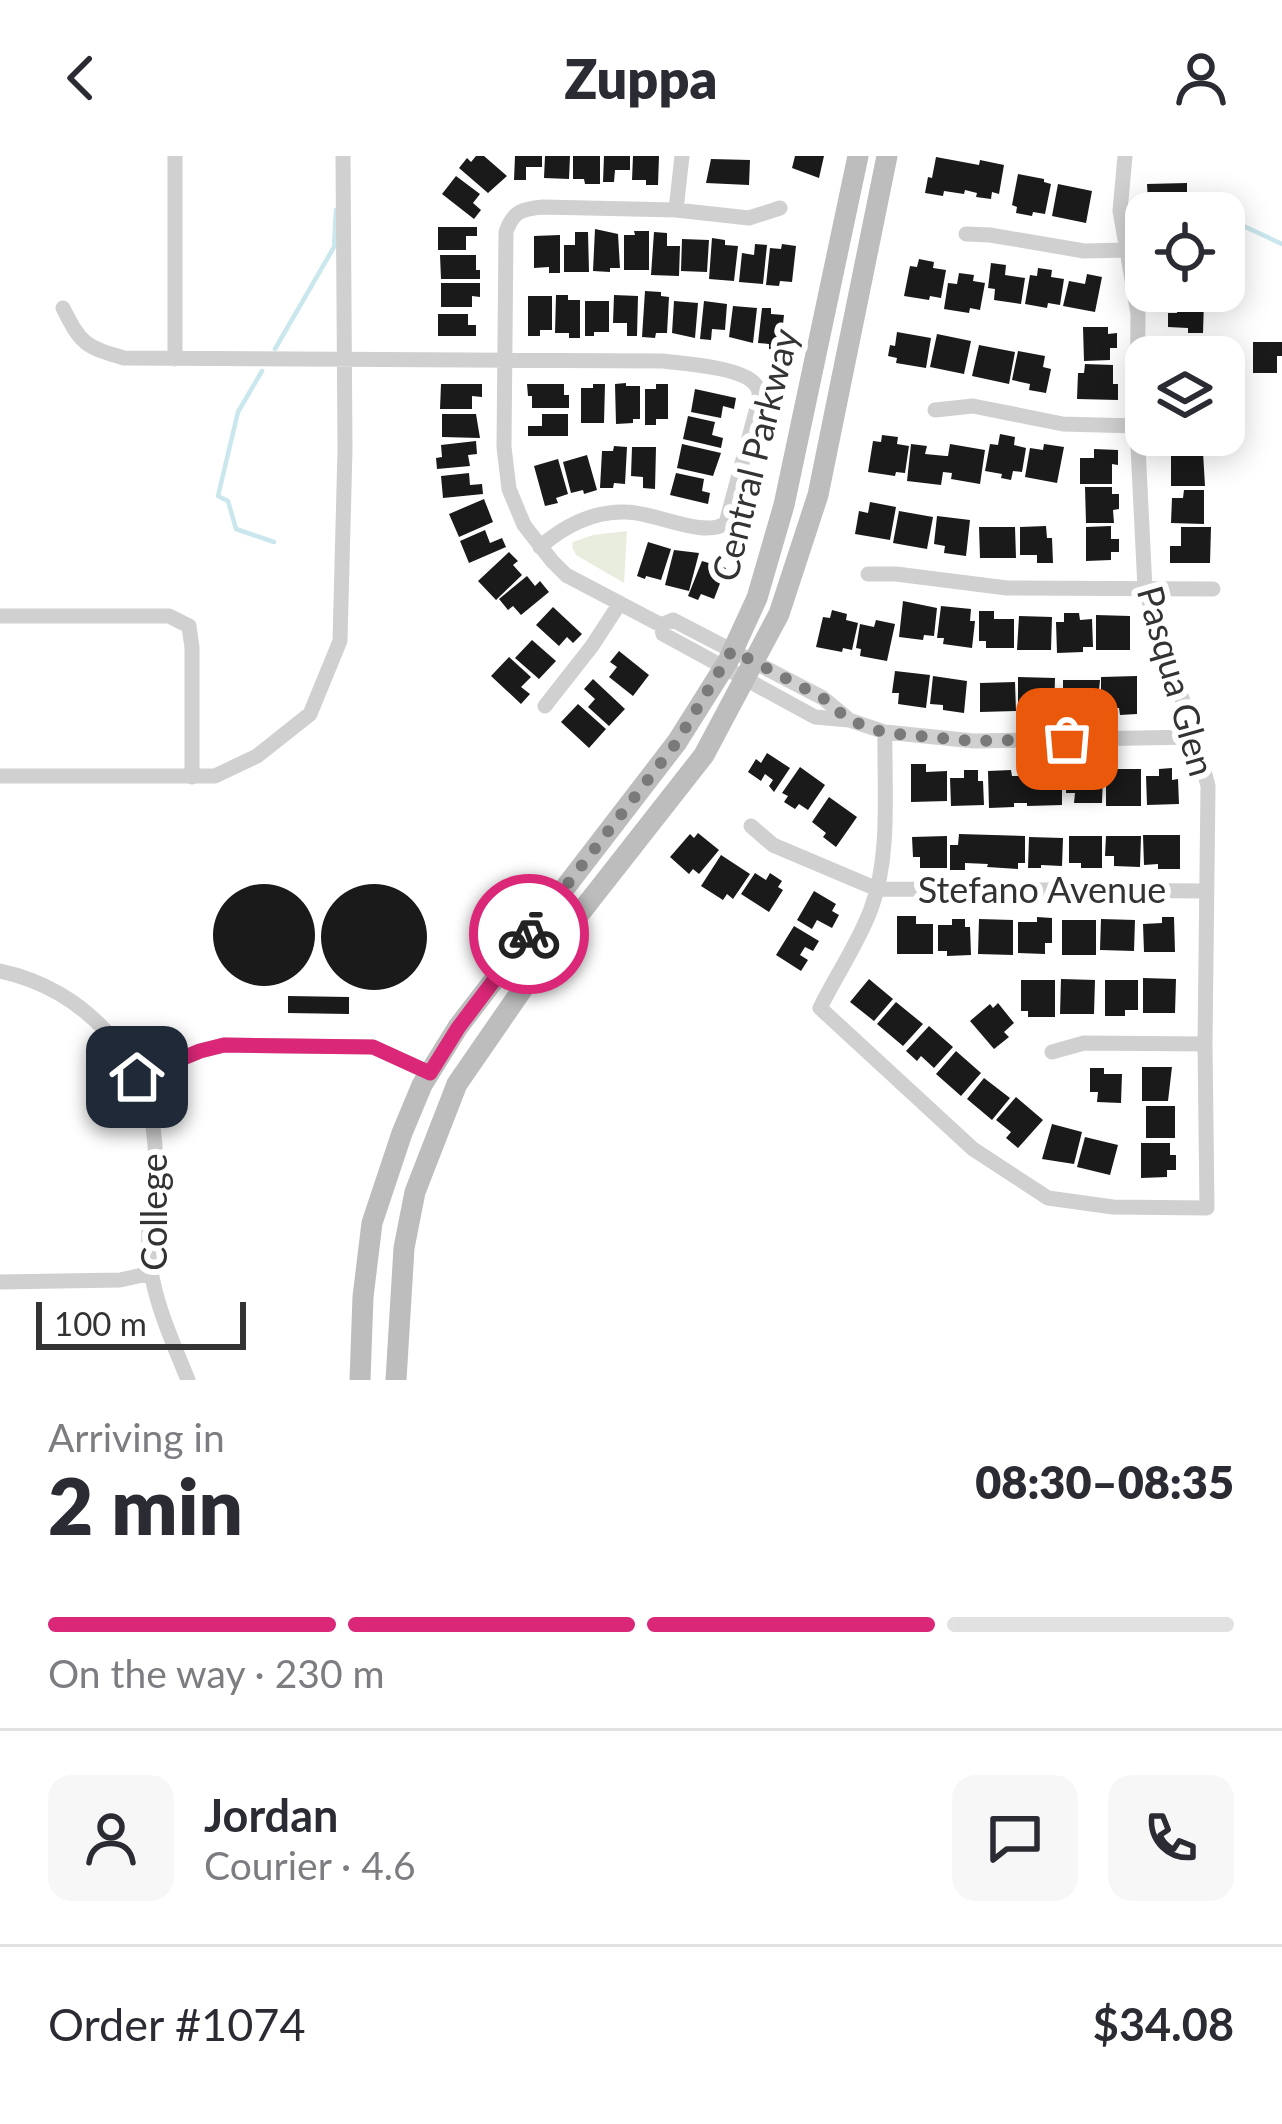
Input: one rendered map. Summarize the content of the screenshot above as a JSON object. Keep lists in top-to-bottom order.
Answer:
{
  "streets": {
    "main road": ["Central Parkway"],
    "street": ["Pasqua Glen", "Stefano Avenue", "College"]
  },
  "crossings": [
    ["Pasqua Glen", "Stefano Avenue"]
  ],
  "scale_bar": "100 m",
  "page": {
    "header": "Zuppa",
    "scale": "100 m",
    "heading": ["2 min", "Arriving in", "08:30–08:35"],
    "panel": [
      "Jordan",
      "Courier · 4.6",
      "Order #1074",
      "$34.08"
    ],
    "bar": "On the way · 230 m"
  }
}
